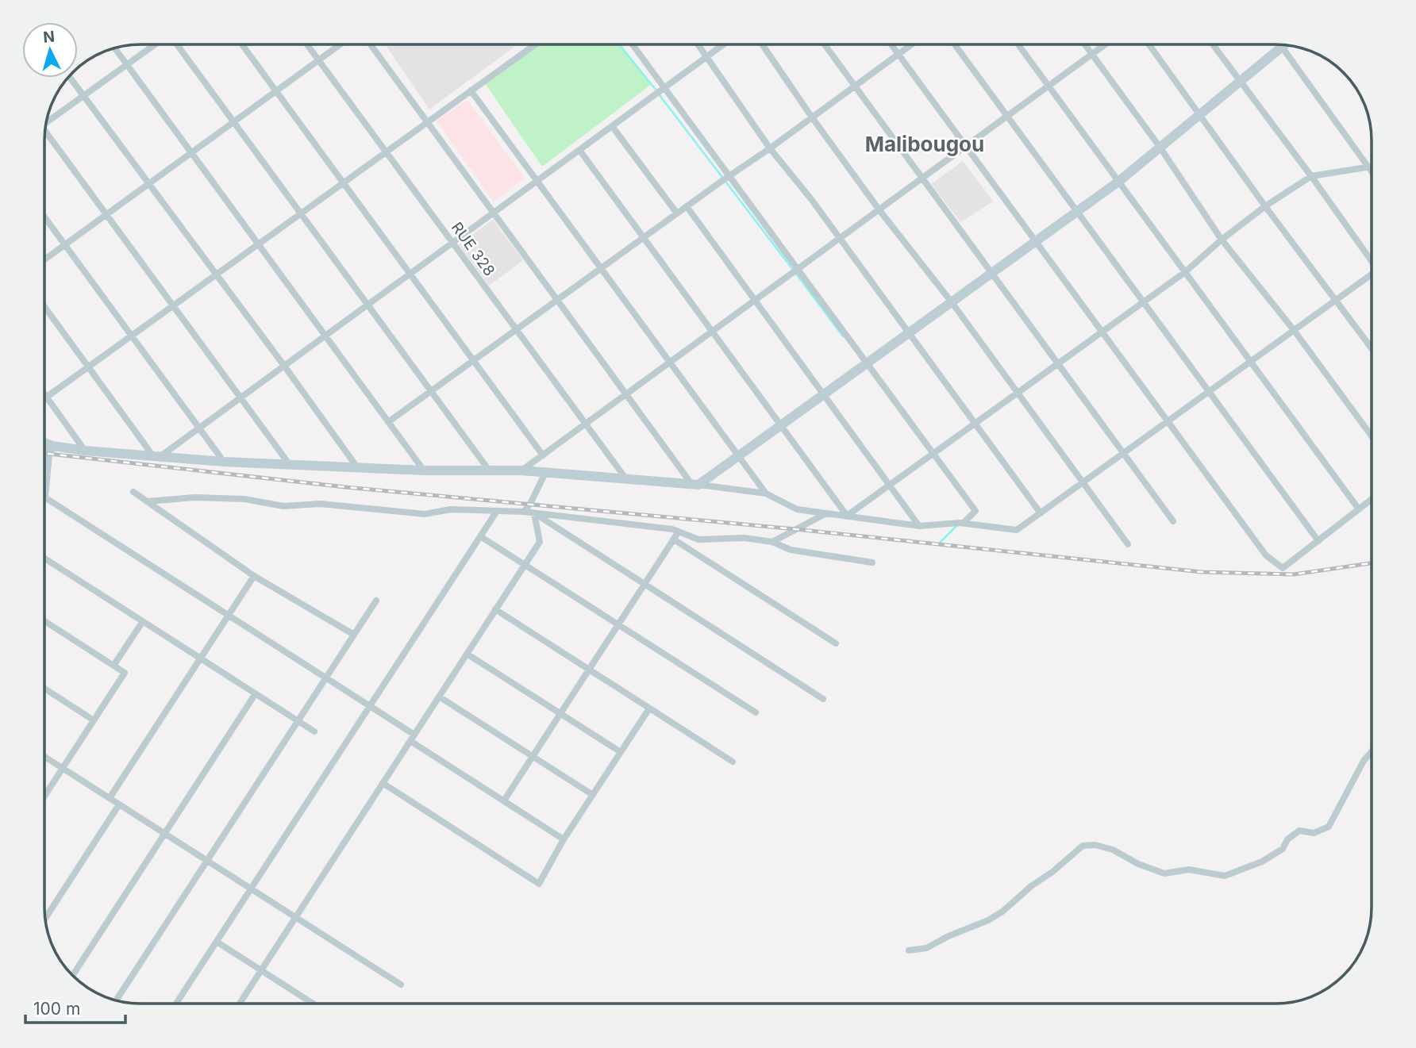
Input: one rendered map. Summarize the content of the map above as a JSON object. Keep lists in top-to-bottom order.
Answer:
{
  "streets": {
    "street": ["RUE 328"]
  },
  "districts": ["Malibougou"],
  "scale_bar": "100 m",
  "north": "top"
}
